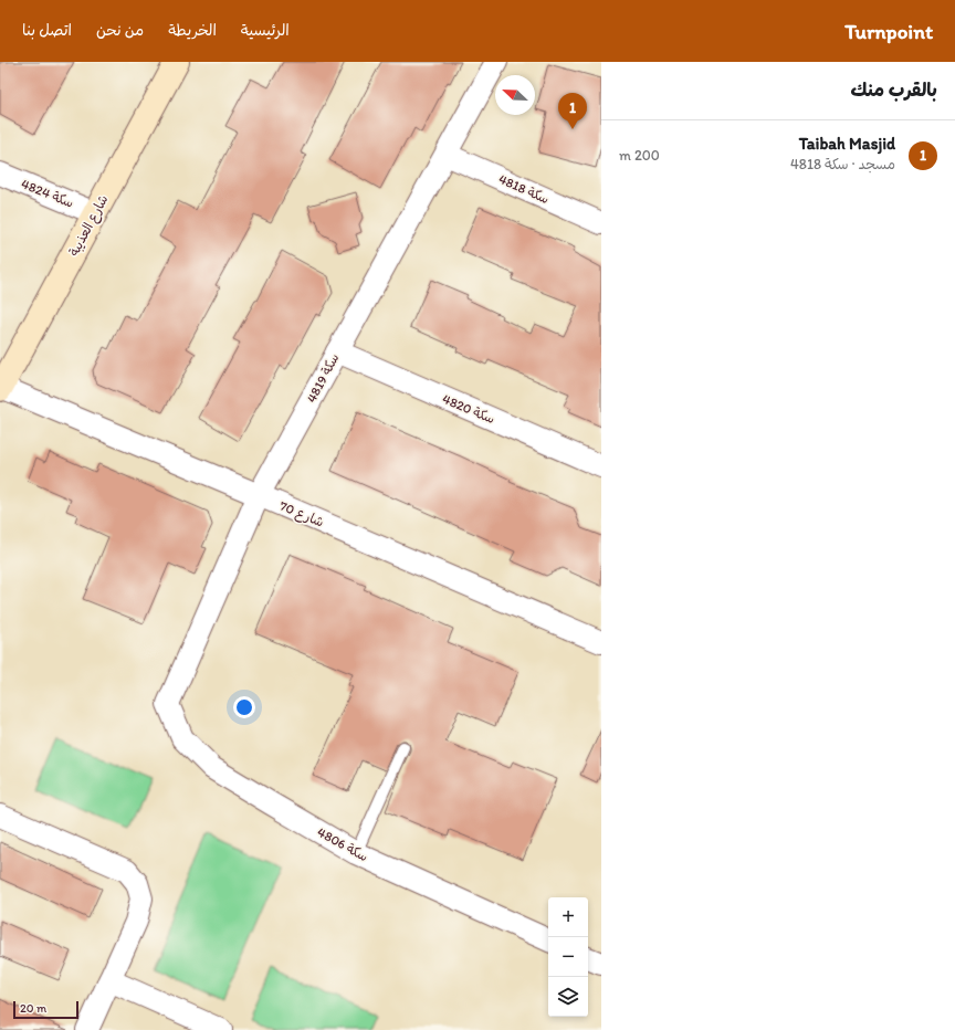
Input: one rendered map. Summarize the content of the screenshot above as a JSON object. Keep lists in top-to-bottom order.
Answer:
{
  "streets": {
    "street": [
      "سكة 4818",
      "سكة 4824",
      "شارع العذيبة",
      "سكة 4819",
      "سكة 4820",
      "شارع 70",
      "سكة 4806"
    ]
  },
  "crossings": [
    ["سكة 4818", "سكة 4819"],
    ["سكة 4824", "شارع العذيبة"],
    ["شارع العذيبة", "شارع 70"],
    ["سكة 4819", "سكة 4820"],
    ["سكة 4819", "شارع 70"],
    ["سكة 4819", "سكة 4806"]
  ],
  "scale_bar": "20 m",
  "north": "top left",
  "page": {
    "header": "Turnpoint",
    "nav": [
      "الرئيسية",
      "الخريطة",
      "من نحن",
      "اتصل بنا"
    ],
    "heading": "بالقرب منك",
    "pins": "1",
    "list": [
      {
        "mark": "1",
        "name": "Taibah Masjid",
        "note": "مسجد · سكة 4818",
        "value": "200 m"
      }
    ],
    "map_buttons": ["+", "−"],
    "scale": "20 m"
  }
}
